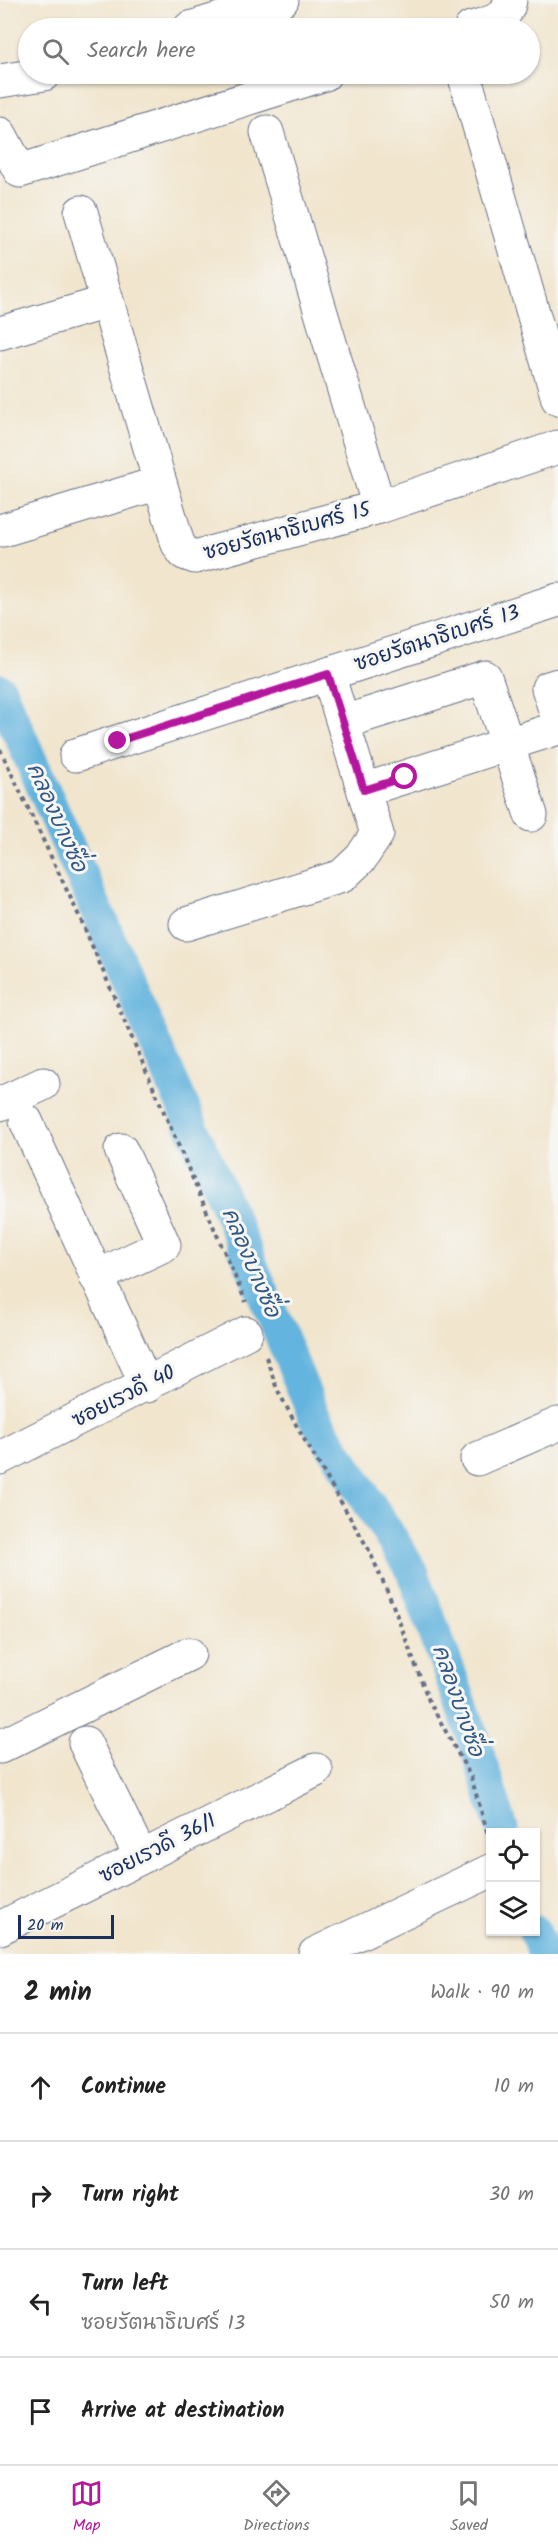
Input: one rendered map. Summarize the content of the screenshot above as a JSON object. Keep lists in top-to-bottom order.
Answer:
{
  "streets": {
    "street": [
      "ซอยรัตนาธิเบศร์ 15",
      "ซอยรัตนาธิเบศร์ 13",
      "ซอยเรวดี 40",
      "ซอยเรวดี 36/1"
    ]
  },
  "water": ["คลองบางซื่อ"],
  "scale_bar": "20 m",
  "page": {
    "search": "Search here",
    "scale": "20 m",
    "heading": ["2 min", "Walk · 90 m"],
    "list": [
      ["Continue", "10 m"],
      ["Turn right", "30 m"],
      ["Turn left", "ซอยรัตนาธิเบศร์ 13", "50 m"],
      "Arrive at destination"
    ],
    "nav": ["Map", "Directions", "Saved"]
  }
}
